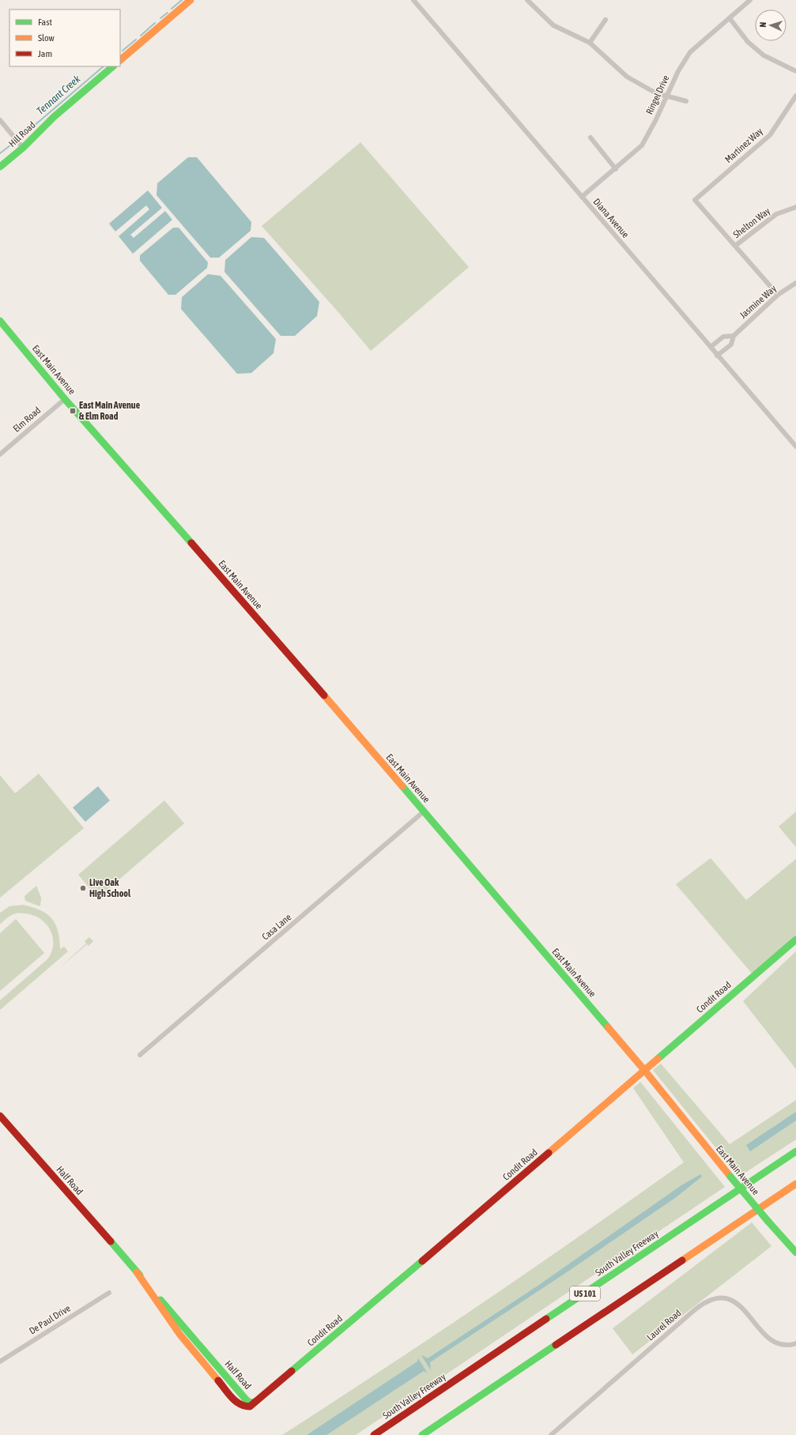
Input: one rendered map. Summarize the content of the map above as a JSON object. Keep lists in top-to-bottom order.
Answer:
{
  "streets": {
    "main road": [
      "Hill Road",
      "East Main Avenue",
      "Condit Road",
      "Half Road",
      "South Valley Freeway",
      "US 101"
    ],
    "street": [
      "Ringel Drive",
      "Martinez Way",
      "Diana Avenue",
      "Shelton Way",
      "Jasmine Way",
      "Elm Road",
      "Casa Lane",
      "De Paul Drive",
      "Laurel Road"
    ]
  },
  "crossings": [
    ["Ringel Drive", "Diana Avenue"],
    ["Martinez Way", "Shelton Way"],
    ["Diana Avenue", "Jasmine Way"],
    ["East Main Avenue", "Elm Road"],
    ["East Main Avenue", "Casa Lane"],
    ["East Main Avenue", "Condit Road"],
    ["Condit Road", "Half Road"]
  ],
  "water": ["Tennant Creek"],
  "places": {
    "transit": ["East Main Avenue & Elm Road"],
    "other": ["Live Oak High School"]
  },
  "legend": ["Fast", "Slow", "Jam"],
  "north": "left"
}
